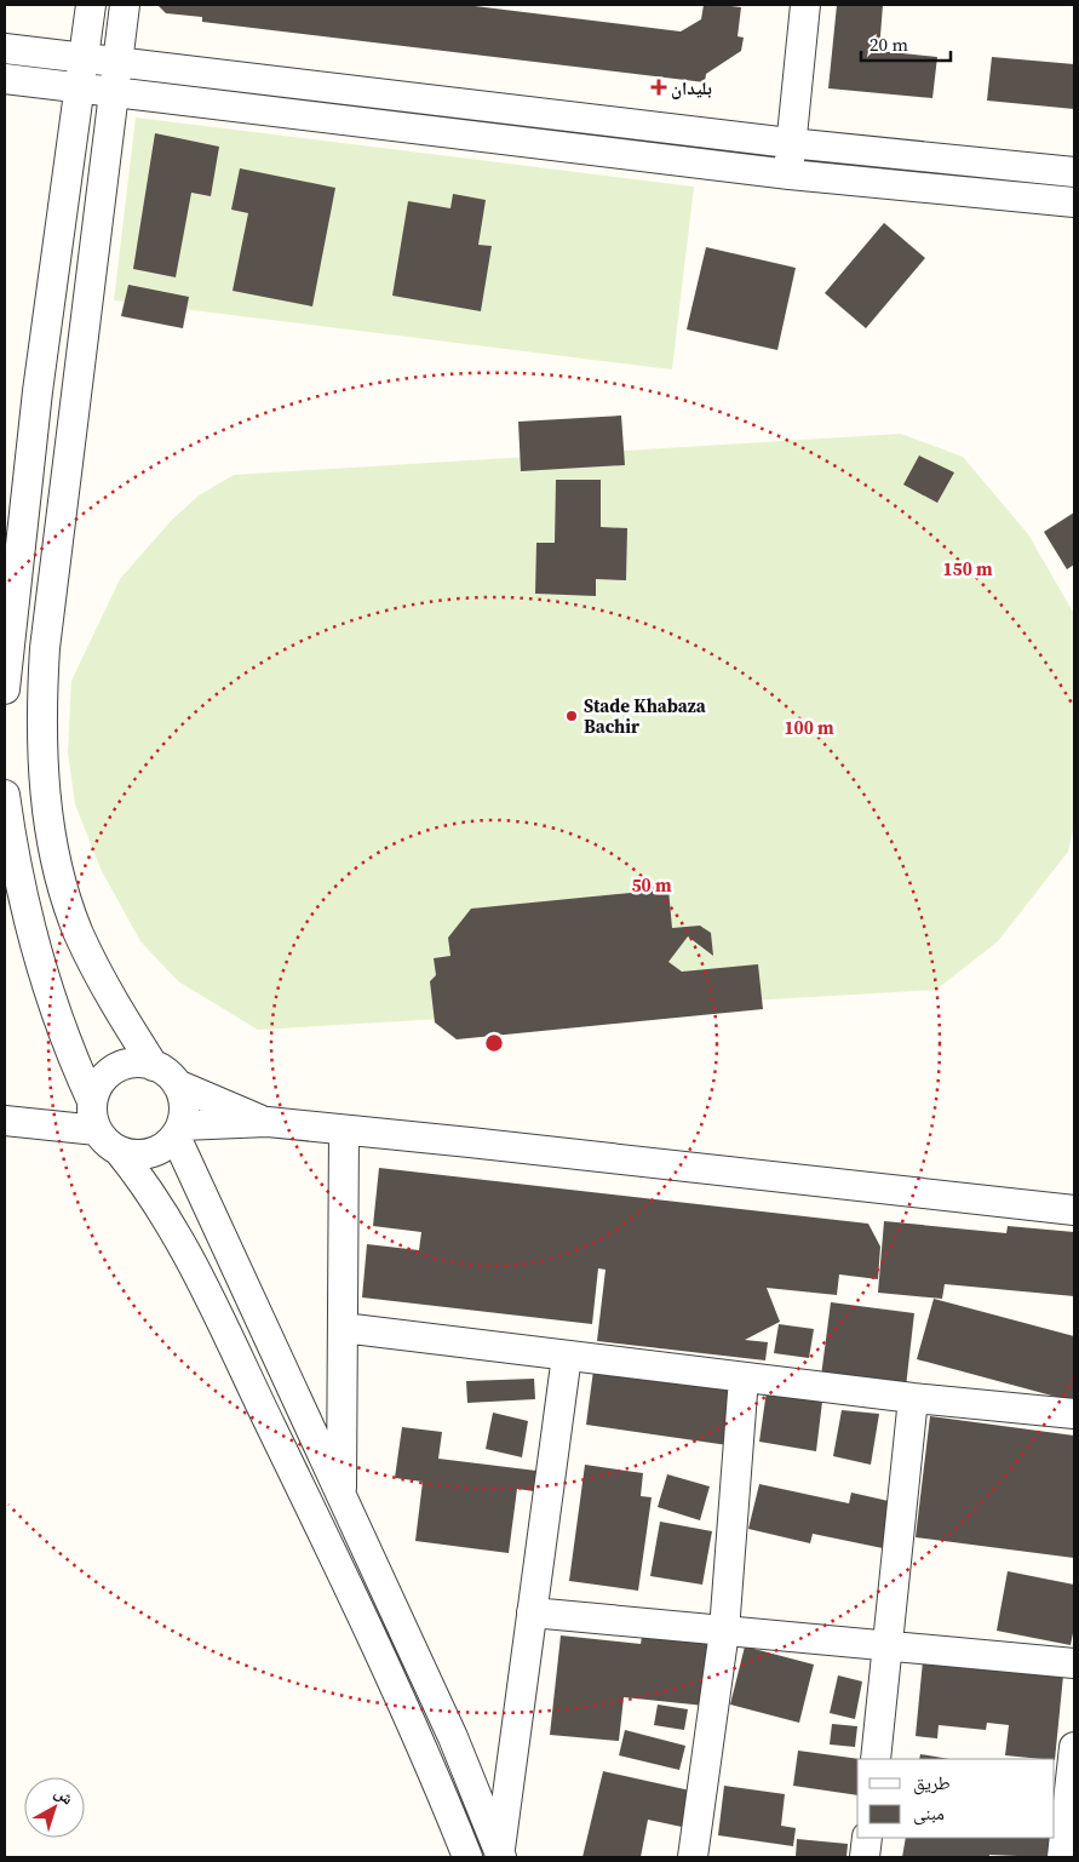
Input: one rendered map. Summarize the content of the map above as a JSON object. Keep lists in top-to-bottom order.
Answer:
{
  "places": {
    "health": ["بليدان"],
    "other": ["Stade Khabaza Bachir"]
  },
  "legend": ["طريق", "مبنى"],
  "scale_bar": "20 m",
  "north": "top right",
  "rings": ["150 m", "100 m", "50 m"]
}
